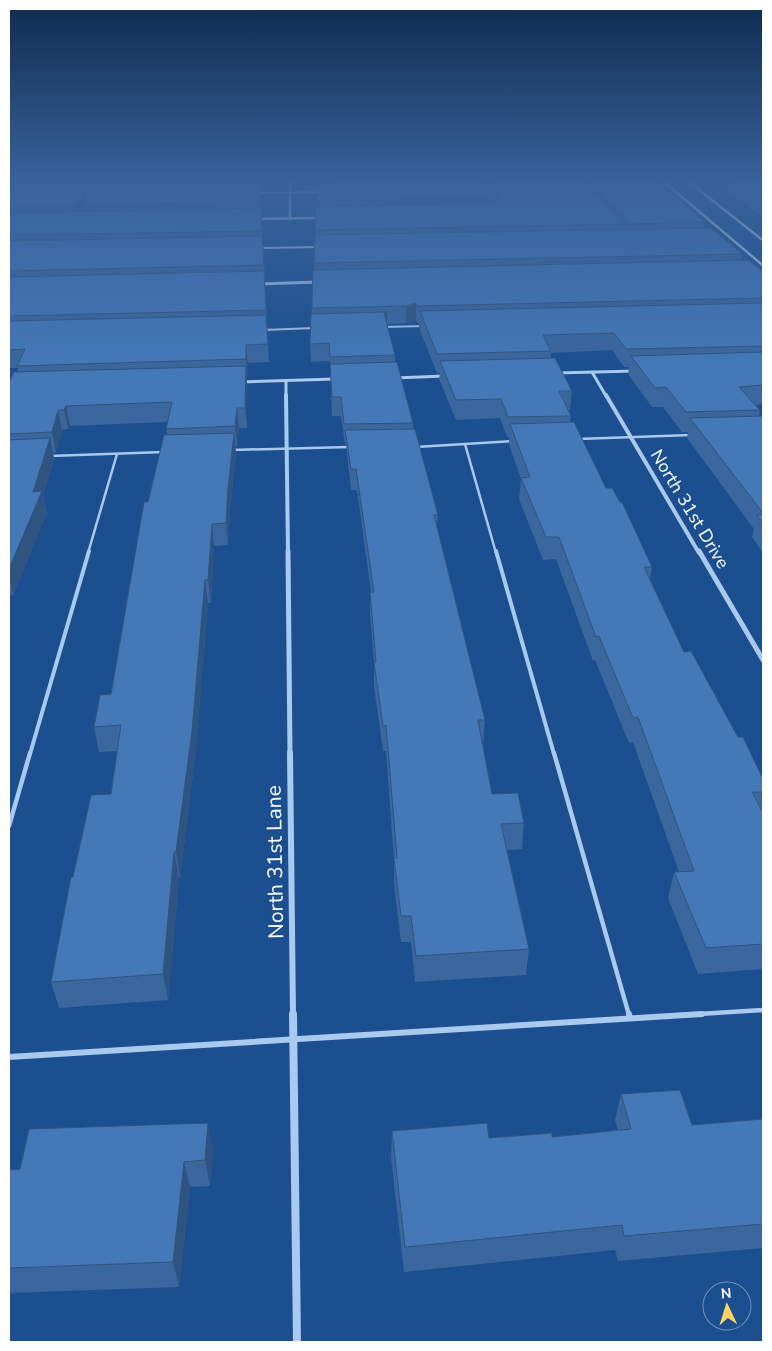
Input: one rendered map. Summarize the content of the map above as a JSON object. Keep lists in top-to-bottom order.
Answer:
{
  "streets": {
    "street": ["North 31st Drive", "North 31st Lane"]
  },
  "north": "top"
}
